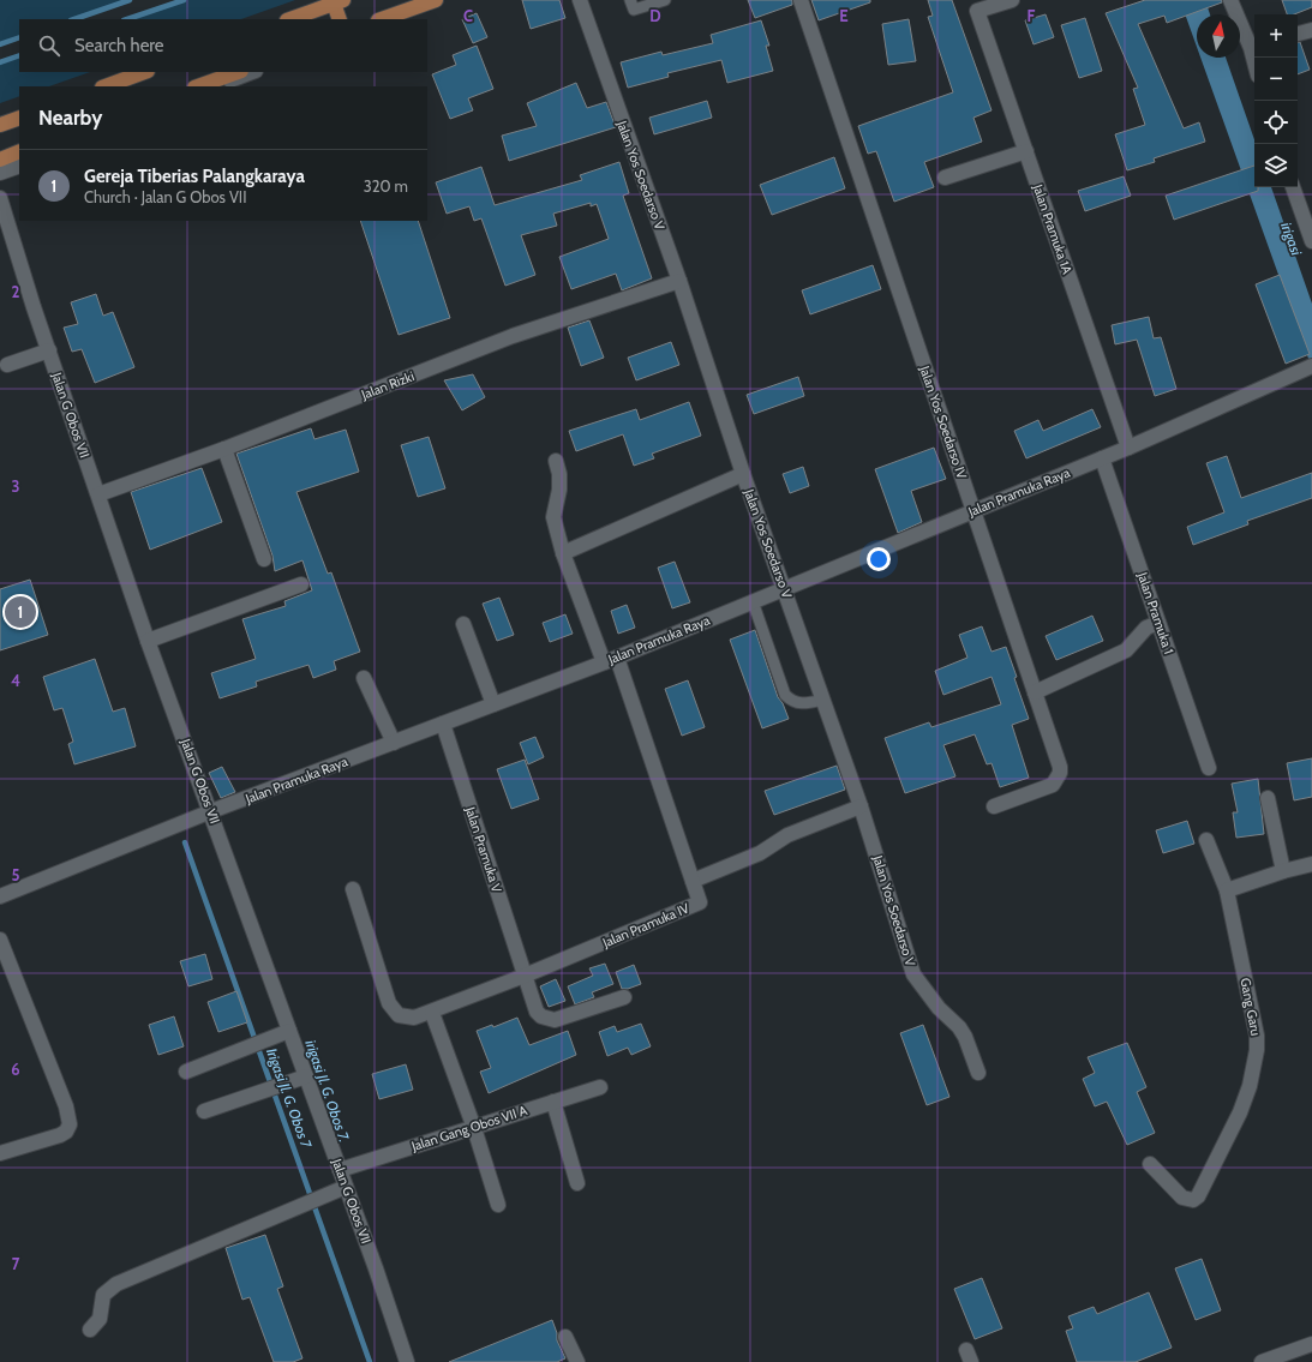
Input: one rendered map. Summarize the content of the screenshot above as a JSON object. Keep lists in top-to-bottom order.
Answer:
{
  "streets": {
    "street": [
      "Jalan Yos Soedarso V",
      "Jalan Pramuka 1A",
      "Jalan Rizki",
      "Jalan G Obos VII",
      "Jalan Yos Soedarso IV",
      "Jalan Pramuka Raya",
      "Jalan Pramuka 1",
      "Jalan Pramuka V",
      "Jalan Pramuka IV",
      "Gang Garu",
      "Jalan Gang Obos VII A"
    ]
  },
  "crossings": [
    ["Jalan Yos Soedarso V", "Jalan Rizki"],
    ["Jalan Yos Soedarso V", "Jalan Pramuka Raya"],
    ["Jalan Pramuka 1A", "Jalan Pramuka Raya"],
    ["Jalan Rizki", "Jalan G Obos VII"],
    ["Jalan G Obos VII", "Jalan Pramuka Raya"],
    ["Jalan G Obos VII", "Jalan Gang Obos VII A"],
    ["Jalan Yos Soedarso IV", "Jalan Pramuka Raya"],
    ["Jalan Pramuka Raya", "Jalan Pramuka 1"],
    ["Jalan Pramuka Raya", "Jalan Pramuka V"],
    ["Jalan Pramuka Raya", "Jalan Pramuka IV"],
    ["Jalan Pramuka V", "Jalan Pramuka IV"]
  ],
  "water": ["irigasi", "irigasi Jl. G. Obos 7.", "Irigasi Jl. G. Obos 7"],
  "north": "top",
  "page": {
    "map_buttons": ["+", "−"],
    "search": "Search here",
    "heading": "Nearby",
    "list": [
      {
        "mark": "1",
        "name": "Gereja Tiberias Palangkaraya",
        "note": "Church · Jalan G Obos VII",
        "value": "320 m"
      }
    ],
    "pins": "1"
  },
  "grid": {
    "columns": [
      "C",
      "D",
      "E",
      "F"
    ],
    "rows": [
      "2",
      "3",
      "4",
      "5",
      "6",
      "7"
    ]
  }
}
